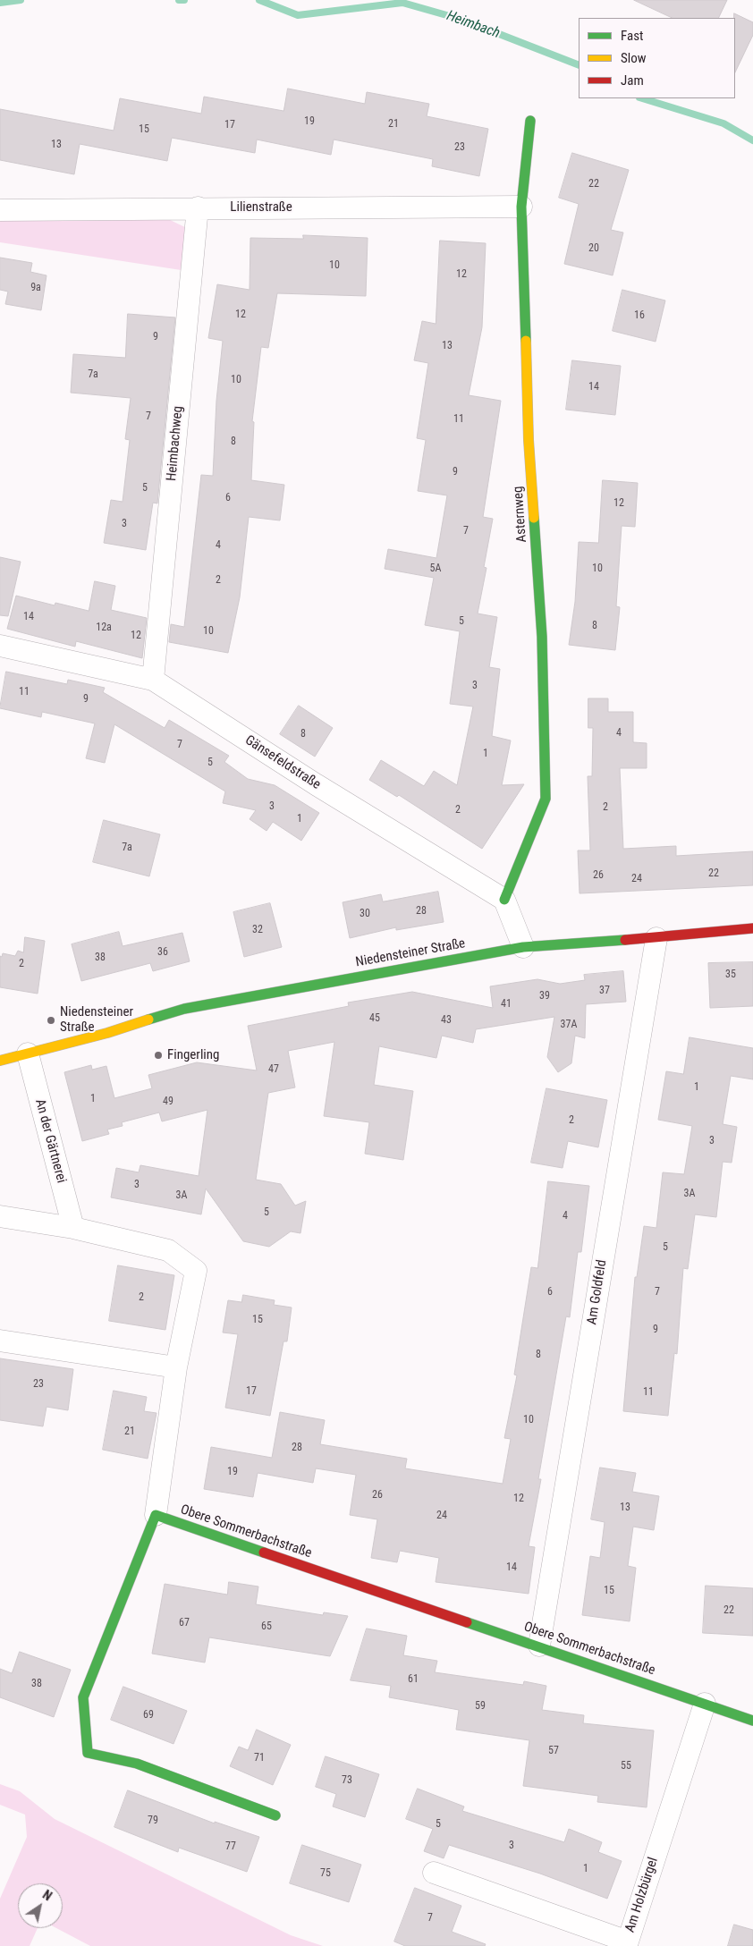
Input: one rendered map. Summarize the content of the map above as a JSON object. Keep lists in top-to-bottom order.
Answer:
{
  "streets": {
    "street": [
      "Lilienstraße",
      "Heimbachweg",
      "Asternweg",
      "Gänsefeldstraße",
      "Niedensteiner Straße",
      "An der Gärtnerei",
      "Am Goldfeld",
      "Obere Sommerbachstraße",
      "Am Holzbürgel"
    ]
  },
  "crossings": [
    ["Lilienstraße", "Heimbachweg"],
    ["Lilienstraße", "Asternweg"],
    ["Heimbachweg", "Gänsefeldstraße"],
    ["Asternweg", "Gänsefeldstraße"],
    ["Niedensteiner Straße", "An der Gärtnerei"],
    ["Niedensteiner Straße", "Am Goldfeld"],
    ["Am Goldfeld", "Obere Sommerbachstraße"],
    ["Obere Sommerbachstraße", "Am Holzbürgel"]
  ],
  "water": ["Heimbach"],
  "places": ["Niedensteiner Straße", "Fingerling"],
  "house_numbers": [
    "19",
    "21",
    "17",
    "15",
    "13",
    "23",
    "22",
    "20",
    "10",
    "12",
    "9a",
    "12",
    "16",
    "9",
    "13",
    "7a",
    "10",
    "14",
    "7",
    "11",
    "8",
    "9",
    "5",
    "6",
    "12",
    "3",
    "7",
    "4",
    "5A",
    "10",
    "2",
    "14",
    "5",
    "8",
    "12a",
    "10",
    "12",
    "3",
    "11",
    "9",
    "4",
    "8",
    "7",
    "1",
    "5",
    "3",
    "2",
    "2",
    "1",
    "7a",
    "22",
    "26",
    "24",
    "28",
    "30",
    "32",
    "36",
    "38",
    "2",
    "35",
    "37",
    "39",
    "41",
    "45",
    "43",
    "37A",
    "47",
    "1",
    "1",
    "49",
    "2",
    "3",
    "3",
    "3A",
    "3A",
    "5",
    "4",
    "5",
    "6",
    "7",
    "2",
    "15",
    "9",
    "8",
    "23",
    "17",
    "11",
    "10",
    "21",
    "28",
    "19",
    "26",
    "12",
    "13",
    "24",
    "14",
    "15",
    "22",
    "67",
    "65",
    "61",
    "38",
    "59",
    "69",
    "57",
    "71",
    "55",
    "73",
    "79",
    "5",
    "3",
    "77",
    "1",
    "75",
    "7"
  ],
  "legend": ["Fast", "Slow", "Jam"],
  "north": "top right"
}
